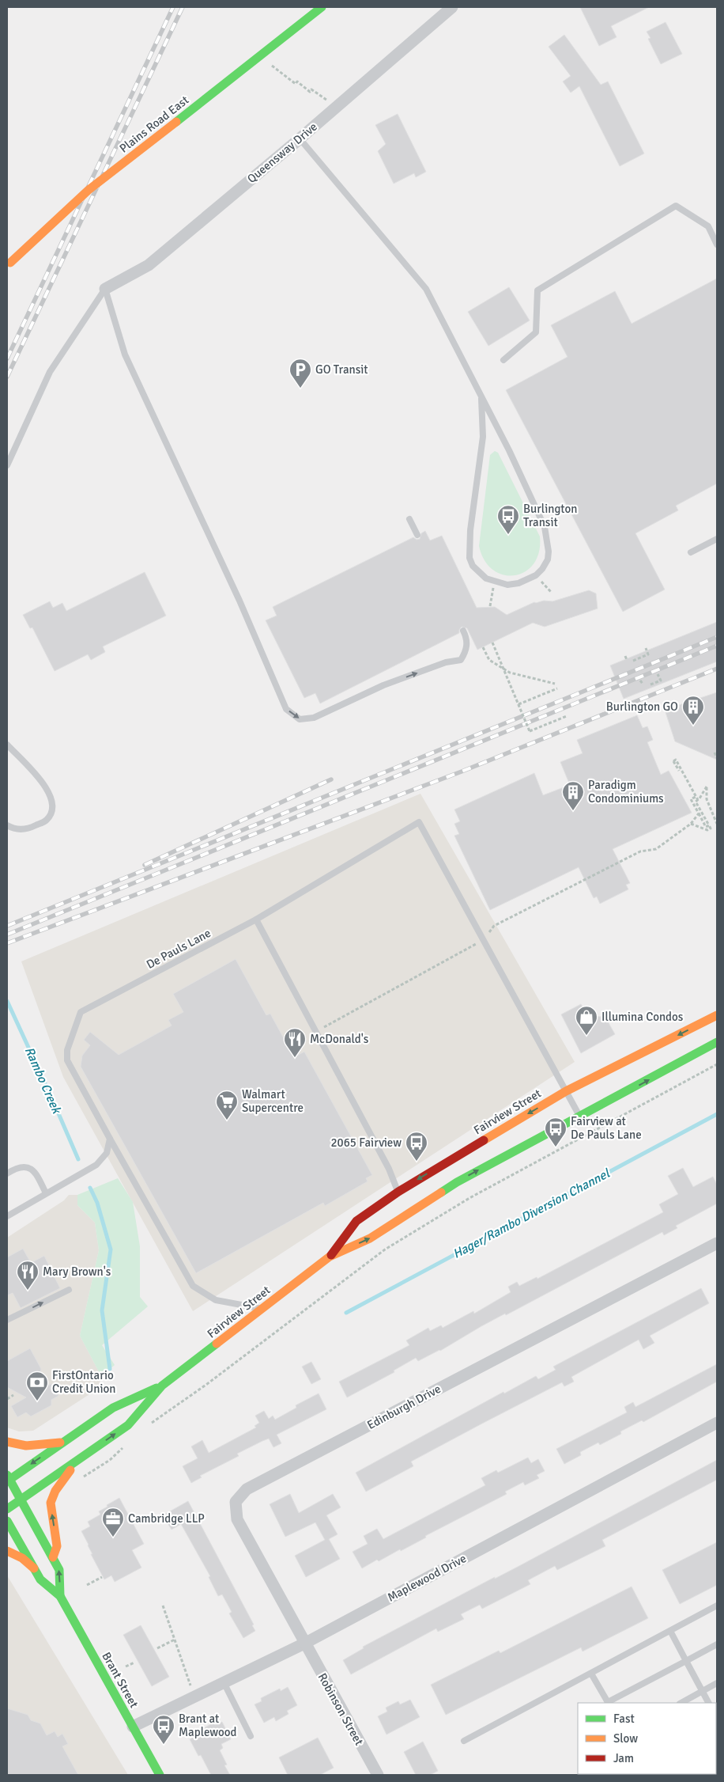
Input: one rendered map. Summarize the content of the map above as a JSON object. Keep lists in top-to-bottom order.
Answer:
{
  "streets": {
    "main road": ["Plains Road East", "Fairview Street", "Brant Street"],
    "street": [
      "Queensway Drive",
      "Edinburgh Drive",
      "Maplewood Drive",
      "Robinson Street"
    ],
    "lane": ["De Pauls Lane"]
  },
  "crossings": [
    ["De Pauls Lane", "Fairview Street"],
    ["Fairview Street", "Brant Street"],
    ["Edinburgh Drive", "Maplewood Drive"],
    ["Edinburgh Drive", "Robinson Street"],
    ["Maplewood Drive", "Brant Street"],
    ["Maplewood Drive", "Robinson Street"]
  ],
  "water": ["Rambo Creek", "Hager/Rambo Diversion Channel"],
  "places": {
    "parking": ["GO Transit"],
    "bus stop": [
      "Burlington Transit",
      "Fairview at De Pauls Lane",
      "2065 Fairview",
      "Brant at Maplewood"
    ],
    "building": ["Burlington GO", "Paradigm Condominiums"],
    "shop": ["Illumina Condos"],
    "restaurant": ["McDonald's", "Mary Brown's"],
    "supermarket": ["Walmart Supercentre"],
    "bank": ["FirstOntario Credit Union"],
    "office": ["Cambridge LLP"]
  },
  "legend": ["Fast", "Slow", "Jam"]
}
